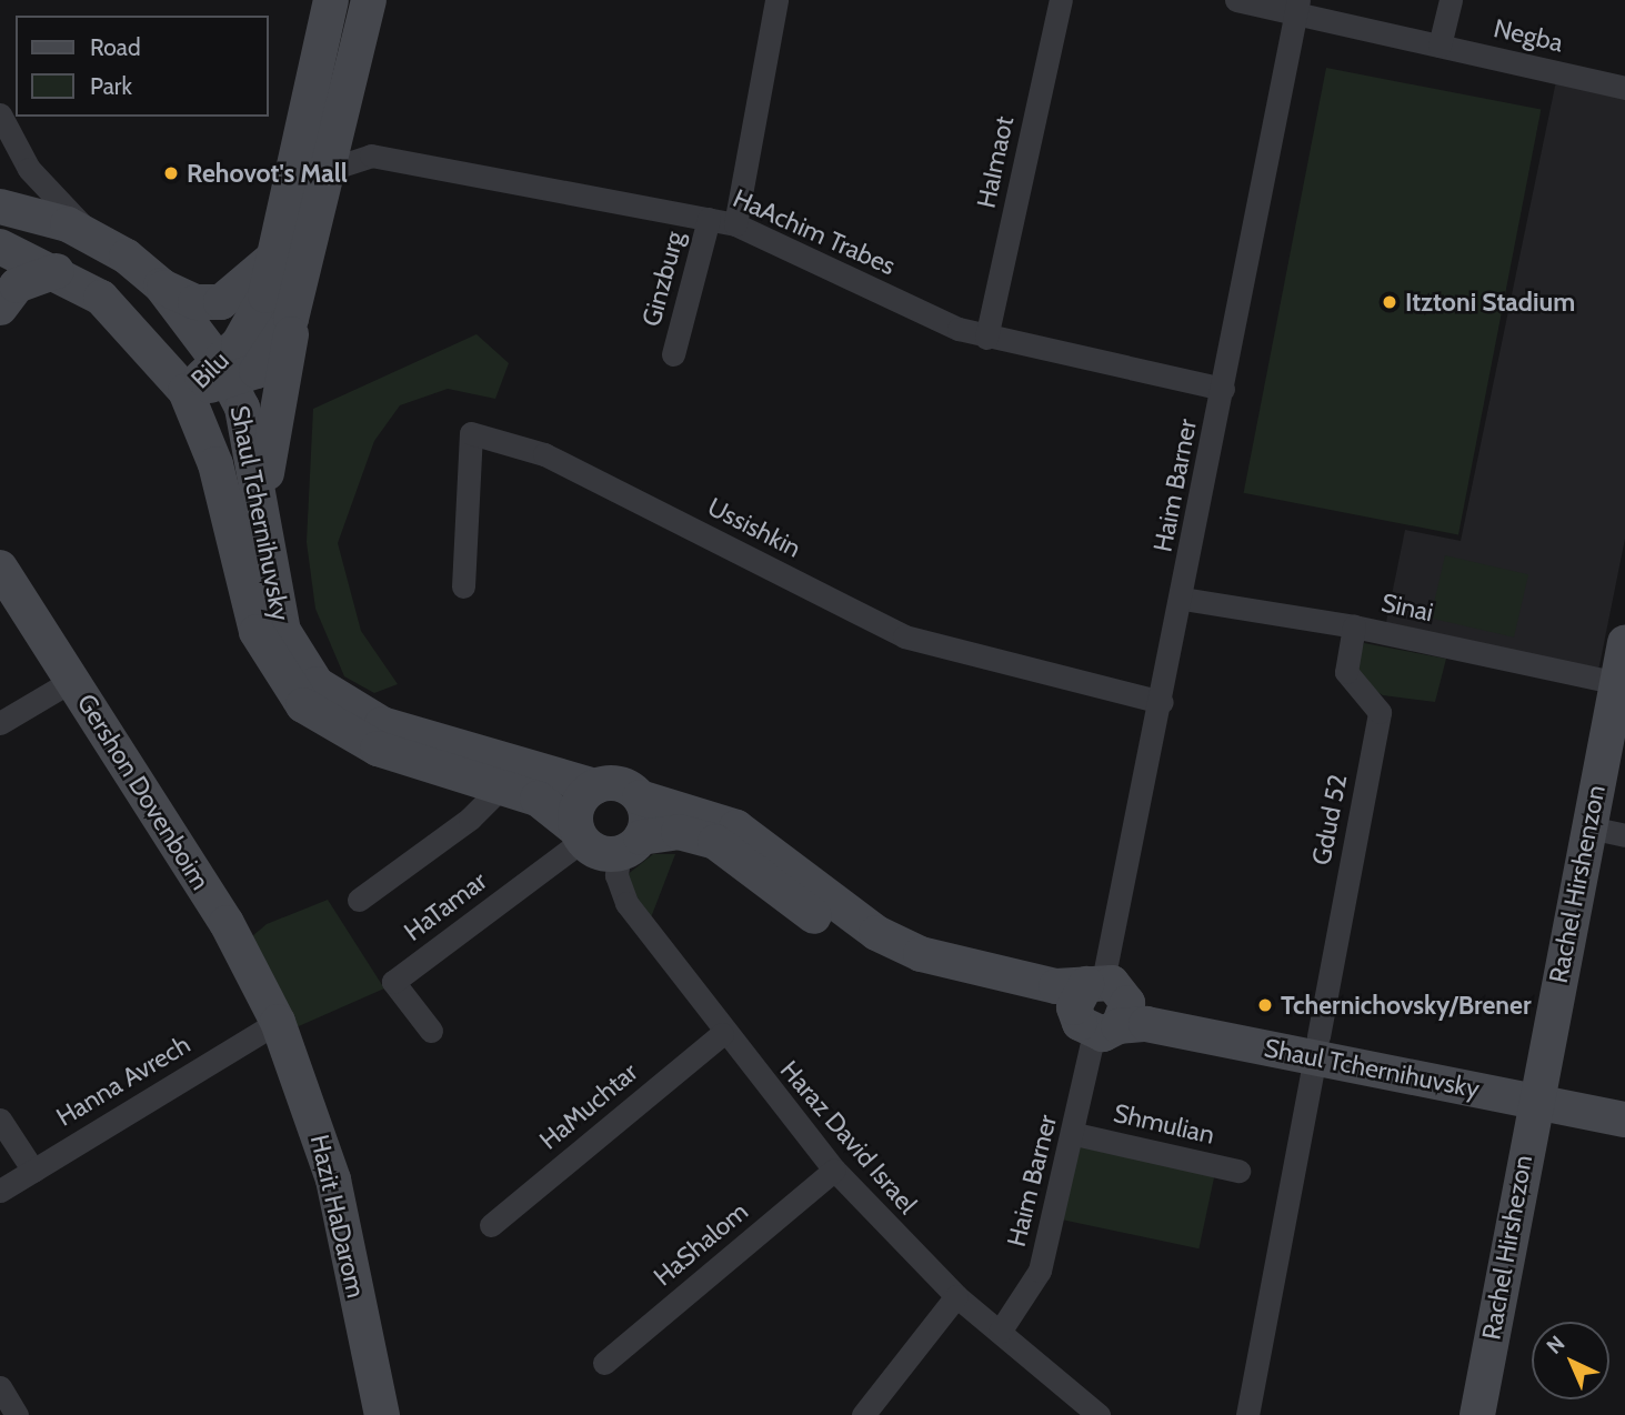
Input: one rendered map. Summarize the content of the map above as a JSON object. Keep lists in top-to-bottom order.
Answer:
{
  "streets": {
    "street": [
      "Negba",
      "HaImaot",
      "HaAchim Trabes",
      "Ginzburg",
      "Bilu",
      "Haim Barner",
      "Shaul Tchernihuvsky",
      "Ussishkin",
      "Sinai",
      "Gershon Dovenboim",
      "Gdud 52",
      "Rachel Hirshenzon",
      "HaTamar",
      "Hanna Avrech",
      "HaMuchtar",
      "Shmulian",
      "Haraz David Israel",
      "Hazit HaDarom",
      "HaShalom",
      "Rachel Hirshezon"
    ]
  },
  "crossings": [
    ["Negba", "Haim Barner"],
    ["HaImaot", "HaAchim Trabes"],
    ["HaAchim Trabes", "Ginzburg"],
    ["HaAchim Trabes", "Bilu"],
    ["HaAchim Trabes", "Haim Barner"],
    ["Bilu", "Shaul Tchernihuvsky"],
    ["Haim Barner", "Shaul Tchernihuvsky"],
    ["Haim Barner", "Ussishkin"],
    ["Haim Barner", "Sinai"],
    ["Haim Barner", "Shmulian"],
    ["Haim Barner", "Haraz David Israel"],
    ["Shaul Tchernihuvsky", "Gdud 52"],
    ["Shaul Tchernihuvsky", "Rachel Hirshenzon"],
    ["Shaul Tchernihuvsky", "HaTamar"],
    ["Shaul Tchernihuvsky", "Haraz David Israel"],
    ["Shaul Tchernihuvsky", "Rachel Hirshezon"],
    ["Sinai", "Gdud 52"],
    ["Sinai", "Rachel Hirshenzon"],
    ["Gershon Dovenboim", "Hanna Avrech"],
    ["Gershon Dovenboim", "Hazit HaDarom"],
    ["Rachel Hirshenzon", "Rachel Hirshezon"],
    ["HaTamar", "Haraz David Israel"],
    ["Hanna Avrech", "Hazit HaDarom"],
    ["HaMuchtar", "Haraz David Israel"],
    ["Haraz David Israel", "HaShalom"]
  ],
  "places": ["Rehovot's Mall", "Itztoni Stadium", "Tchernichovsky/Brener"],
  "legend": ["Road", "Park"],
  "north": "top left"
}
